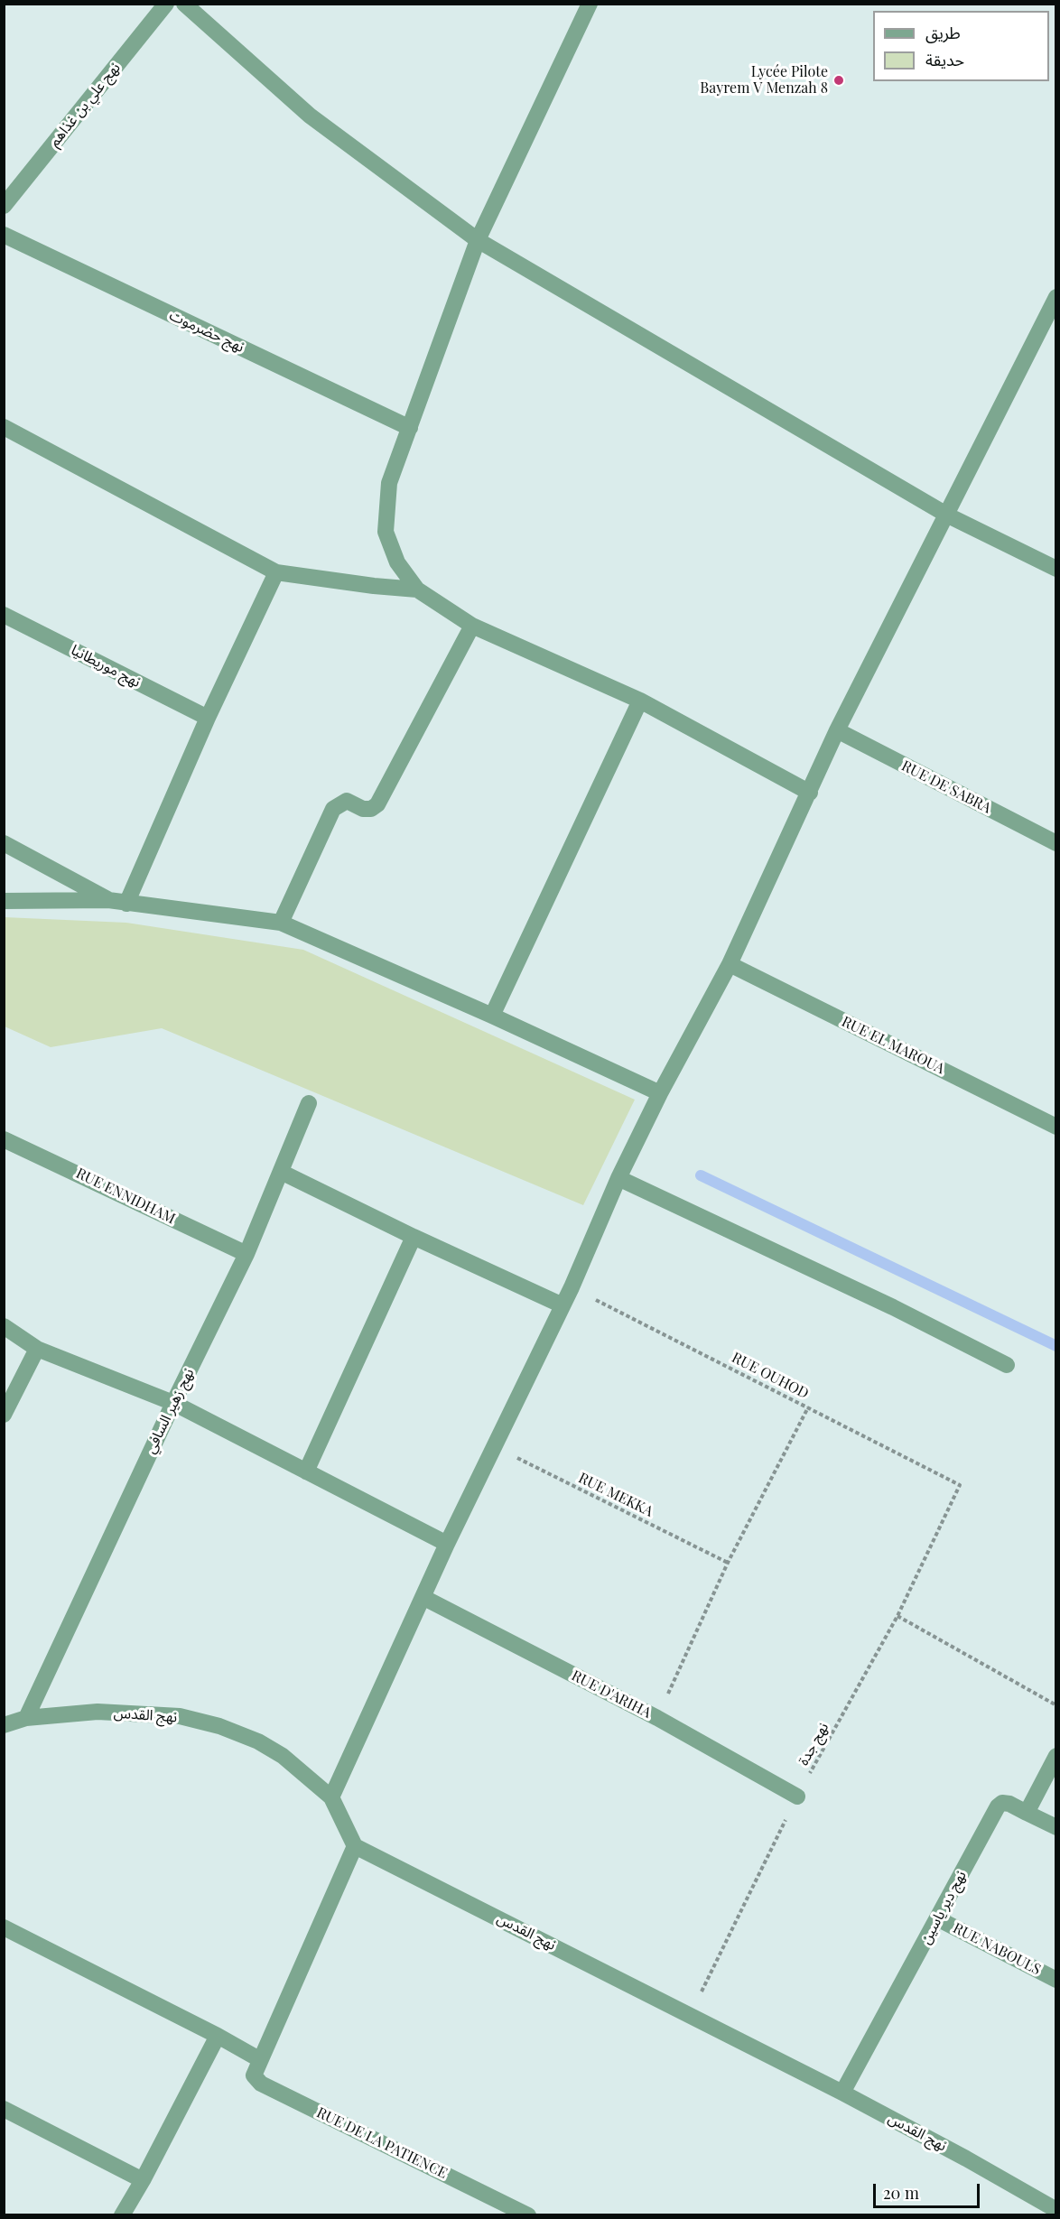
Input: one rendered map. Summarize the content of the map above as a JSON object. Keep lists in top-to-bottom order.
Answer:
{
  "streets": {
    "street": [
      "نهج علي بن غذاهم",
      "نهج حضرموت",
      "نهج موريطانيا",
      "RUE DE SABRA",
      "RUE EL MAROUA",
      "RUE ENNIDHAM",
      "نهج زهير السافي",
      "RUE D'ARIHA",
      "نهج القدس",
      "نهج دير ياسين",
      "RUE NABOULS",
      "RUE DE LA PATIENCE"
    ],
    "path": ["RUE OUHOD", "RUE MEKKA", "نهج جدة"]
  },
  "crossings": [
    ["RUE ENNIDHAM", "نهج زهير السافي"],
    ["RUE OUHOD", "نهج جدة"],
    ["نهج زهير السافي", "نهج القدس"],
    ["RUE D'ARIHA", "نهج جدة"],
    ["نهج القدس", "نهج جدة"],
    ["نهج القدس", "نهج دير ياسين"],
    ["نهج القدس", "RUE DE LA PATIENCE"],
    ["نهج دير ياسين", "RUE NABOULS"]
  ],
  "places": ["Lycée Pilote Bayrem V Menzah 8"],
  "legend": ["طريق", "حديقة"],
  "scale_bar": "20 m"
}
